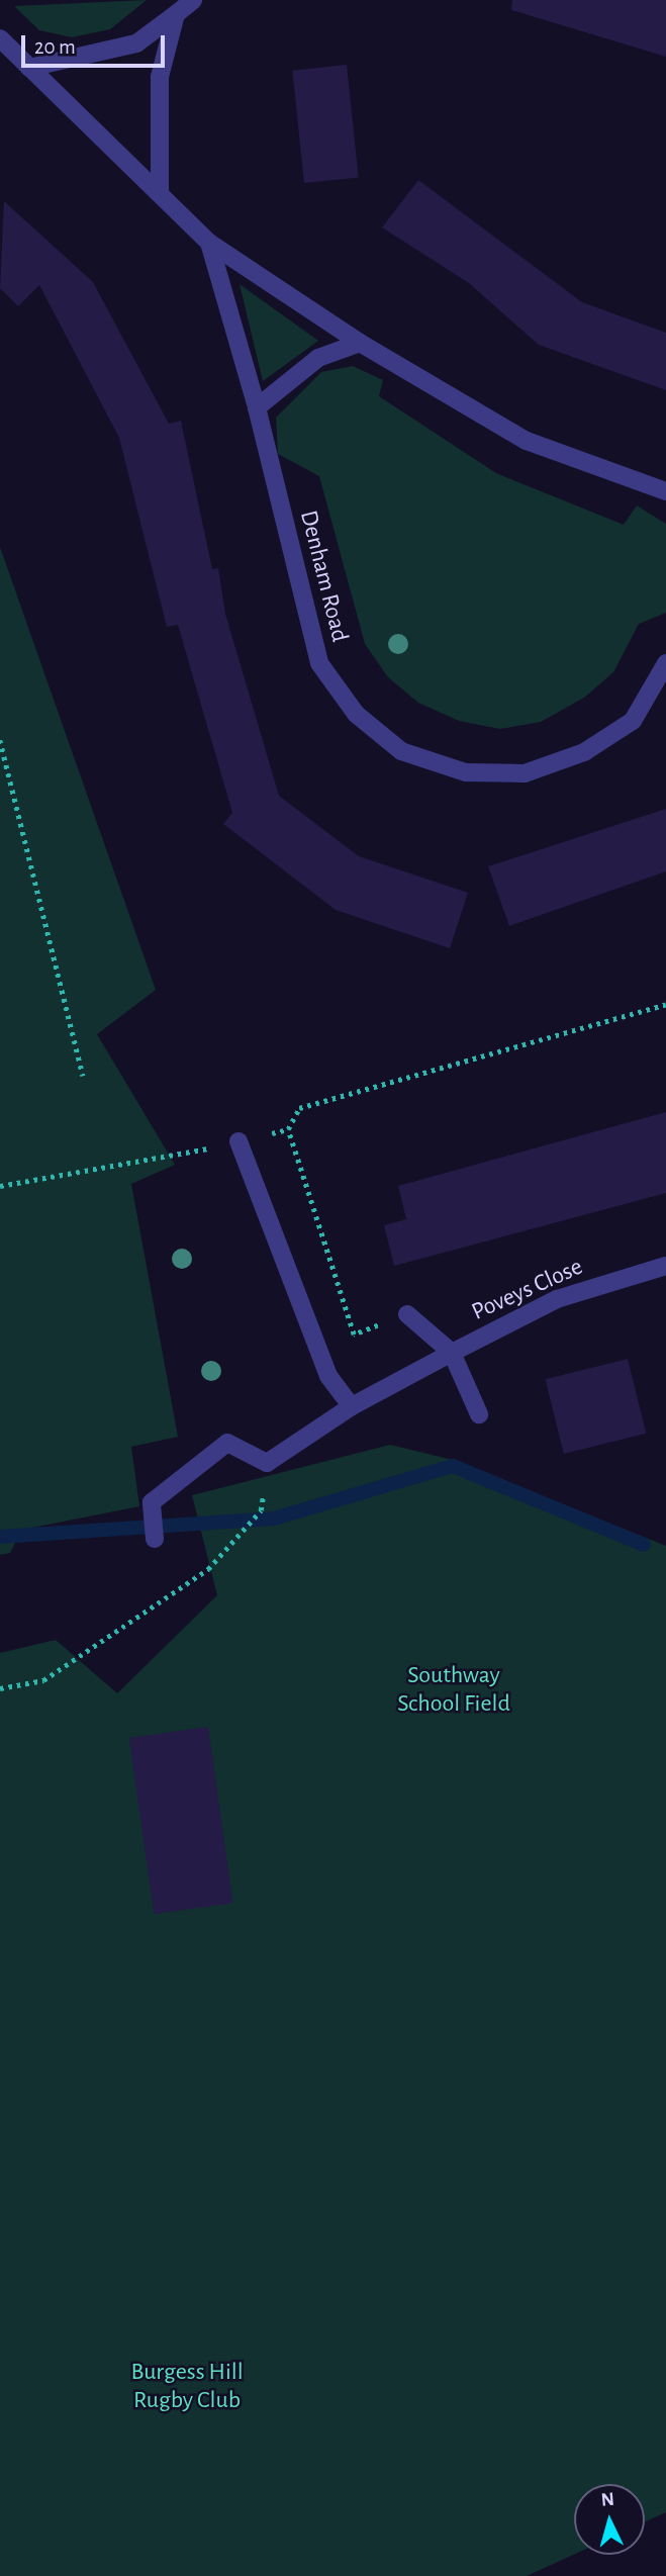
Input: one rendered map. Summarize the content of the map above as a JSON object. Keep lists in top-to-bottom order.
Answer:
{
  "streets": {
    "street": ["Denham Road", "Poveys Close"]
  },
  "parks": ["Southway School Field", "Burgess Hill Rugby Club"],
  "scale_bar": "20 m",
  "north": "top"
}
